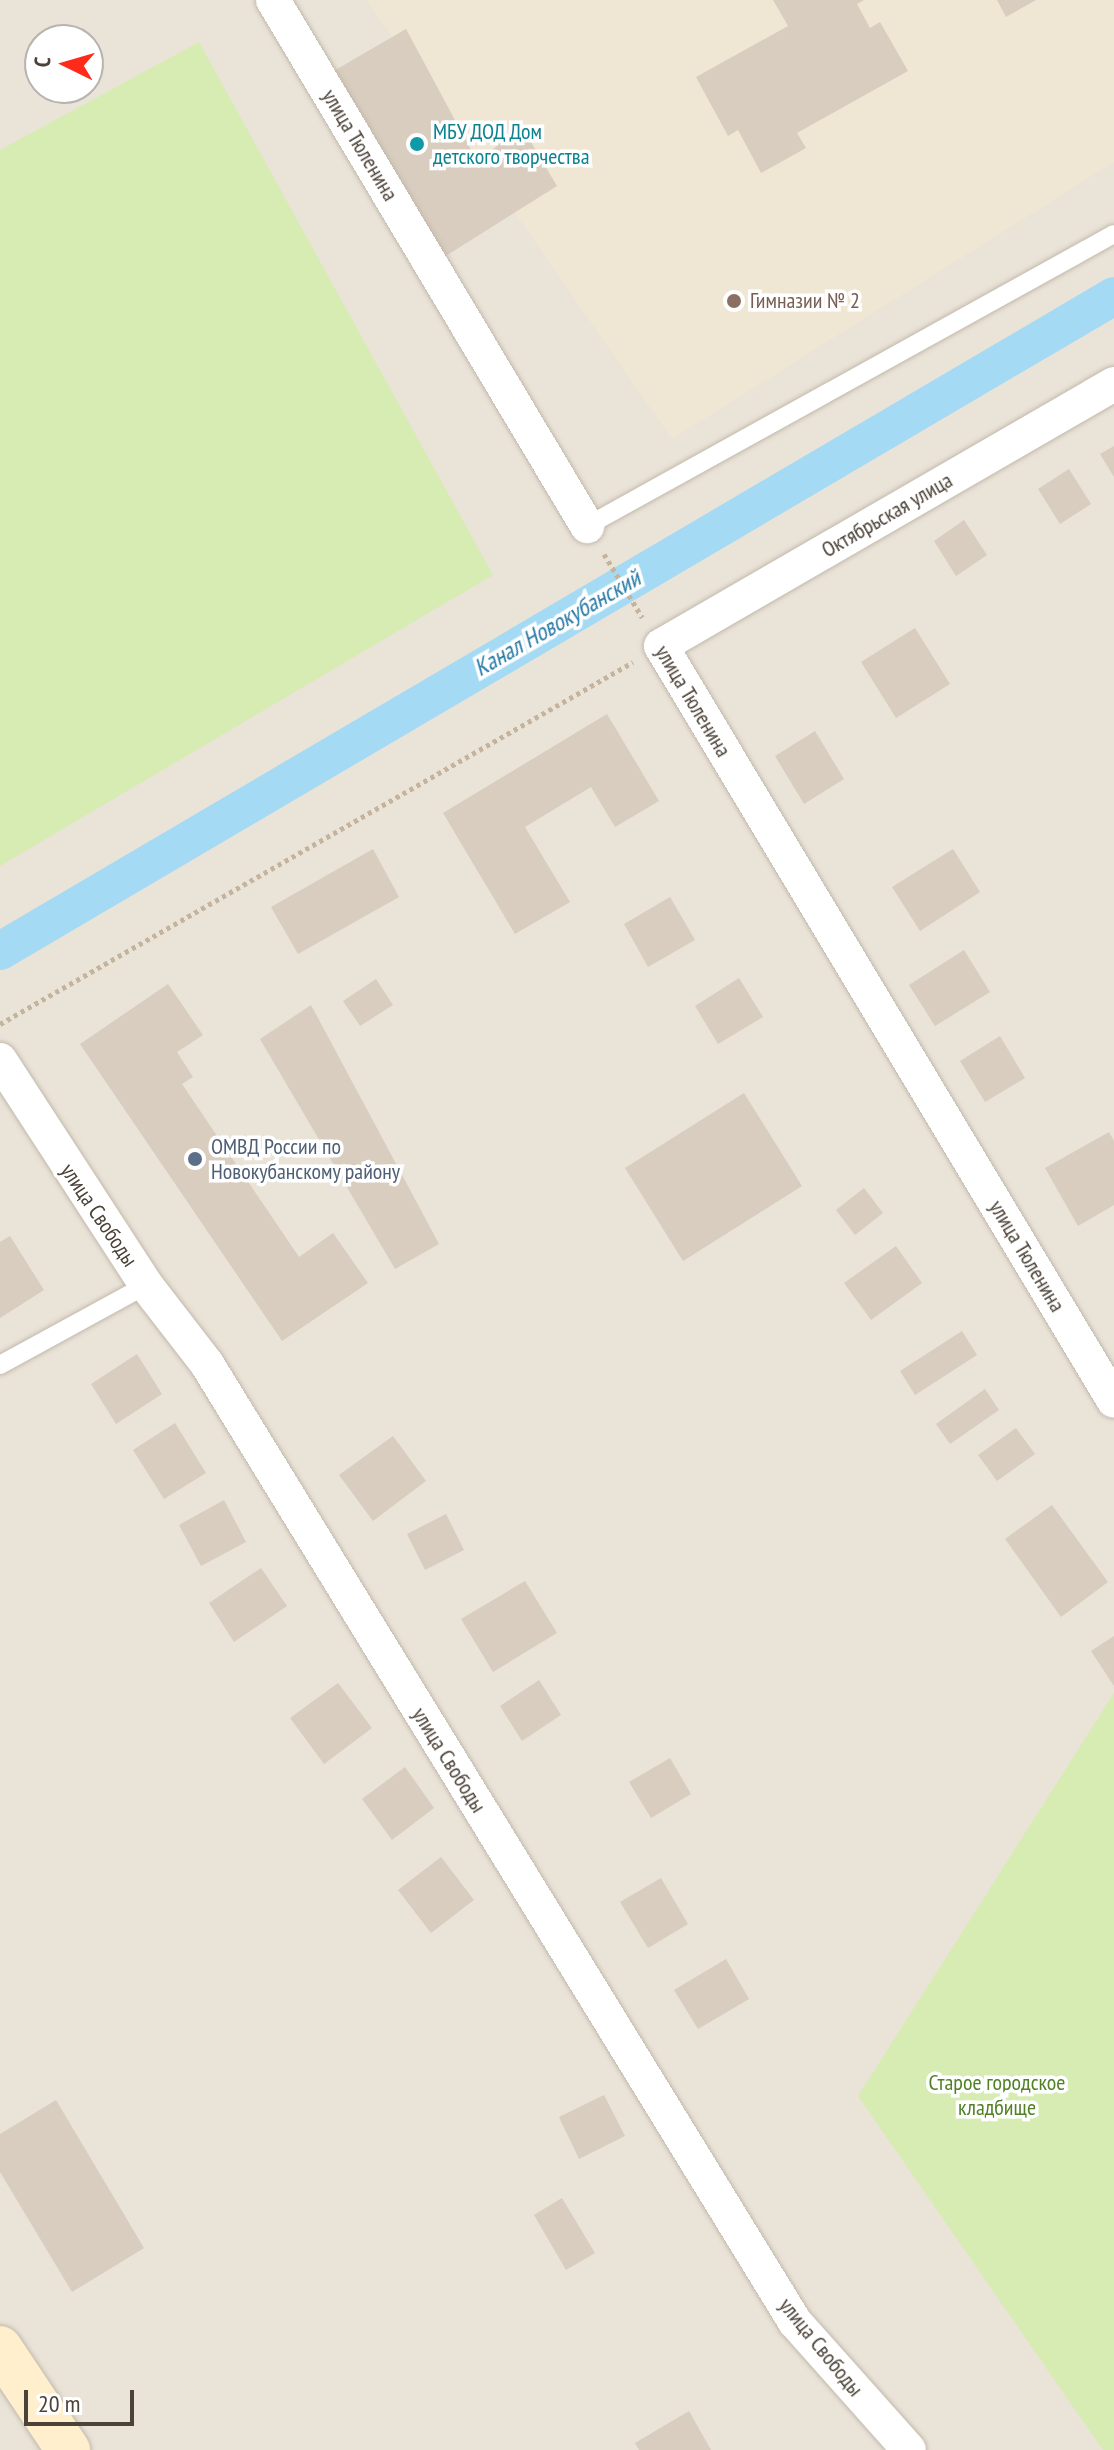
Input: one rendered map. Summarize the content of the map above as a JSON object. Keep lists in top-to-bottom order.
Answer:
{
  "streets": {
    "street": ["улица Тюленина", "Октябрьская улица", "улица Свободы"]
  },
  "crossings": [
    ["улица Тюленина", "Октябрьская улица"]
  ],
  "water": ["Канал Новокубанский"],
  "parks": ["Старое городское кладбище"],
  "places": ["МБУ ДОД Дом детского творчества", "Гимназии № 2", "ОМВД России по Новокубанскому району"],
  "scale_bar": "20 m",
  "north": "left"
}
